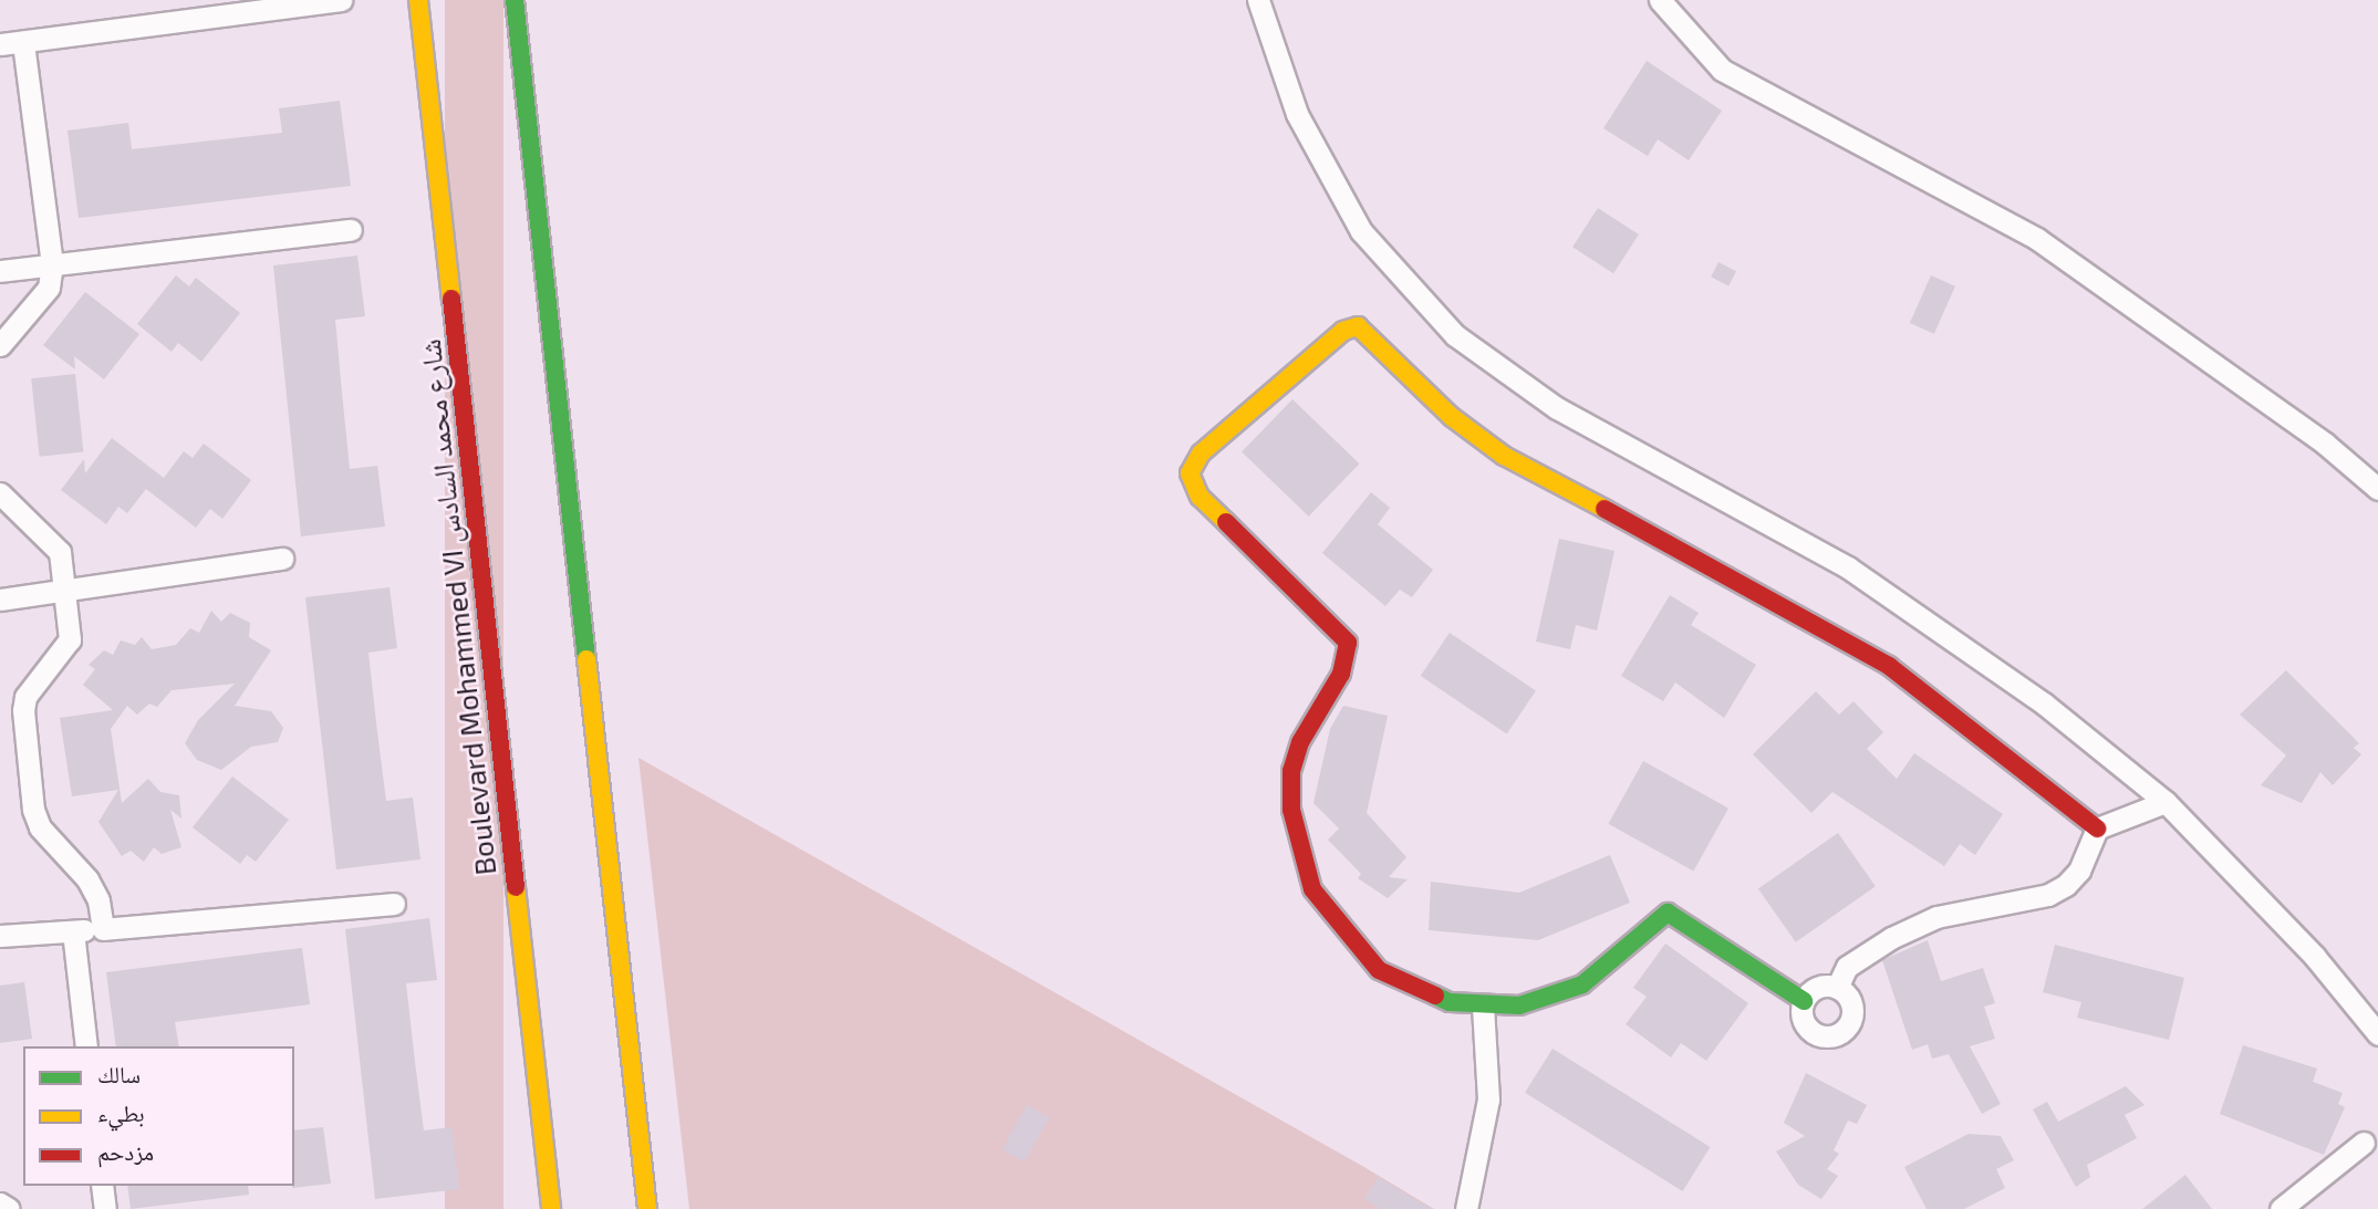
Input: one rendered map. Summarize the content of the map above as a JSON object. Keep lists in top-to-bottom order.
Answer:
{
  "streets": {
    "main road": ["Boulevard Mohammed VI شارع محمد السادس"]
  },
  "legend": ["سالك", "بطيء", "مزدحم"]
}
